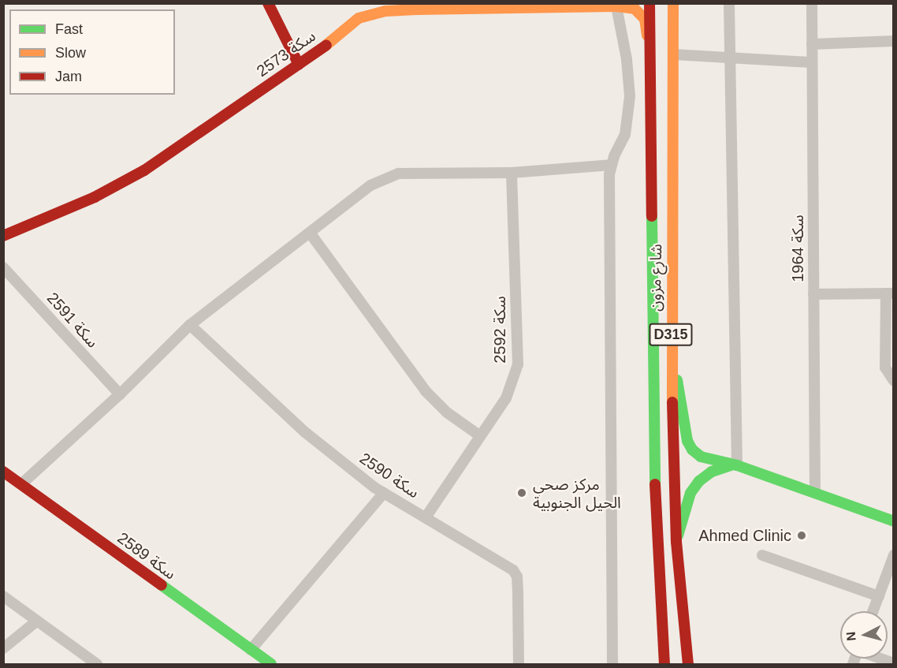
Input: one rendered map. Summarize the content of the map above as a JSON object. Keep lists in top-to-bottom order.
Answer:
{
  "streets": {
    "street": [
      "سكة 2573",
      "سكة 1964",
      "شارع مزون",
      "سكة 2591",
      "سكة 2592",
      "D315",
      "سكة 2590",
      "سكة 2589"
    ]
  },
  "crossings": [
    ["سكة 2573", "شارع مزون"],
    ["سكة 2592", "سكة 2590"]
  ],
  "places": ["مركز صحي الحيل الجنوبية", "Ahmed Clinic"],
  "legend": ["Fast", "Slow", "Jam"],
  "north": "left"
}
